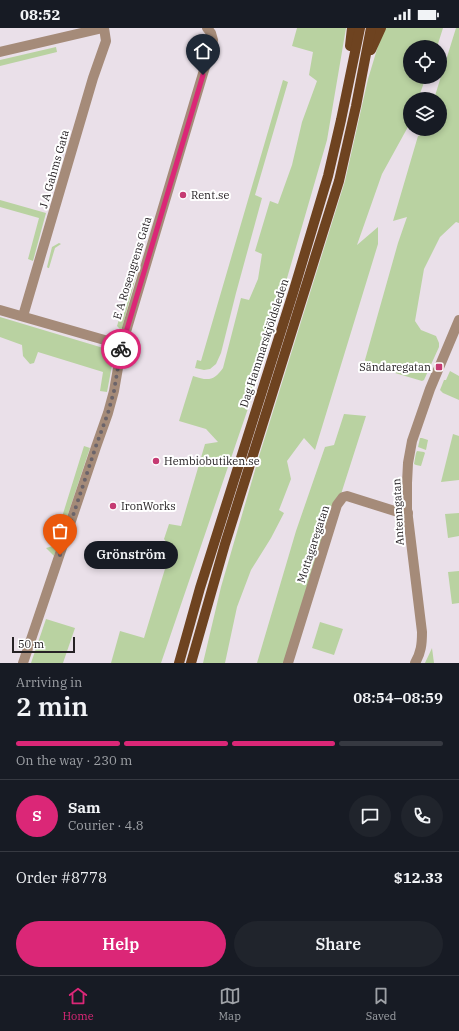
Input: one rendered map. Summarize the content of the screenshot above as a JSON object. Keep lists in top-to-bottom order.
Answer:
{
  "streets": {
    "main road": ["Dag Hammarskjöldsleden"],
    "street": [
      "J A Gahms Gata",
      "E A Rosengrens Gata",
      "Antenngatan",
      "Mottagaregatan"
    ]
  },
  "crossings": [
    ["Antenngatan", "Mottagaregatan"]
  ],
  "places": {
    "other": [
      "Rent.se",
      "Hembiobutiken.se",
      "IronWorks",
      "Grönström"
    ],
    "transit": ["Sändaregatan"]
  },
  "scale_bar": "50 m",
  "page": {
    "status": "08:52",
    "bubble": "Grönström",
    "scale": "50 m",
    "heading": ["2 min", "Arriving in", "08:54–08:59"],
    "panel": [
      "Sam",
      "Courier · 4.8",
      "Order #8778",
      "$12.33"
    ],
    "bar": "On the way · 230 m",
    "round": "S",
    "buttons": ["Help", "Share"],
    "tabs": ["Home", "Map", "Saved"]
  }
}
